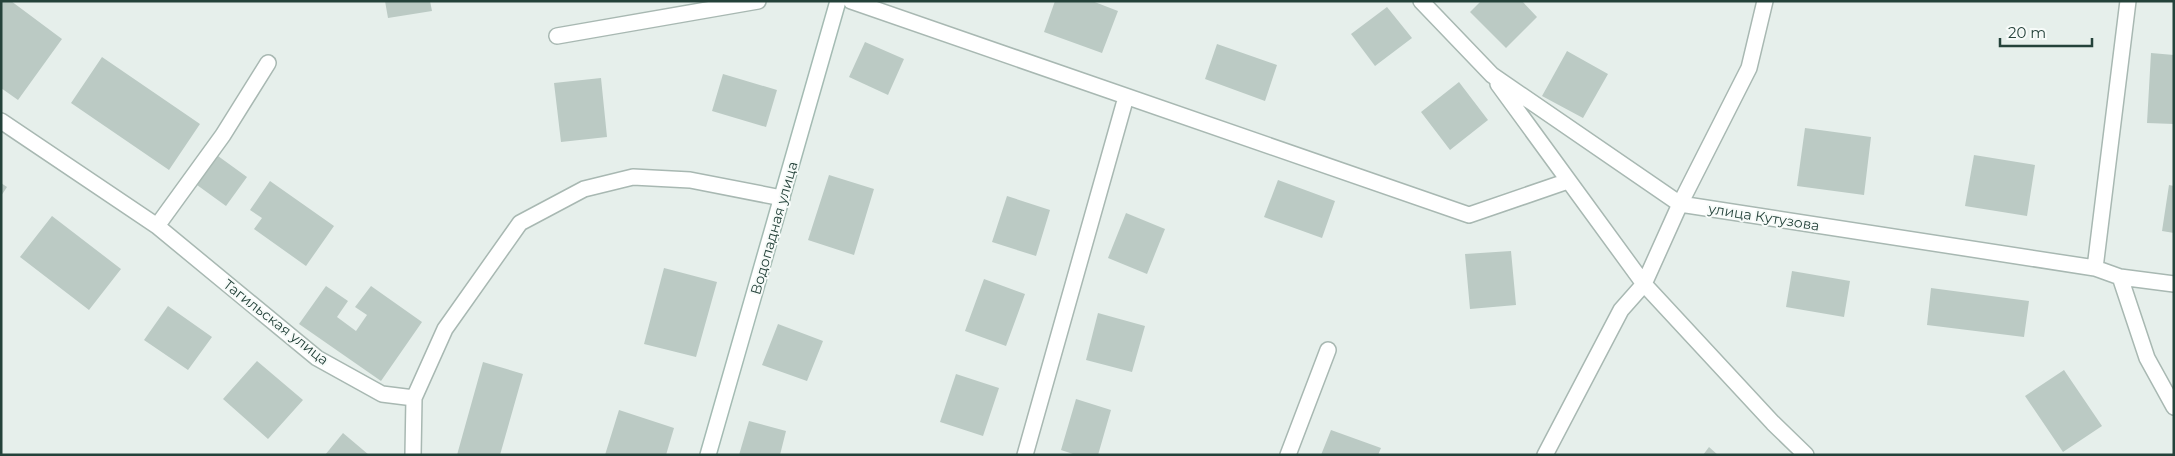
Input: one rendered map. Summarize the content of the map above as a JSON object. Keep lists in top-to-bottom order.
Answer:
{
  "streets": {
    "street": ["улица Кутузова", "Водопадная улица", "Тагильская улица"]
  },
  "scale_bar": "20 m"
}
